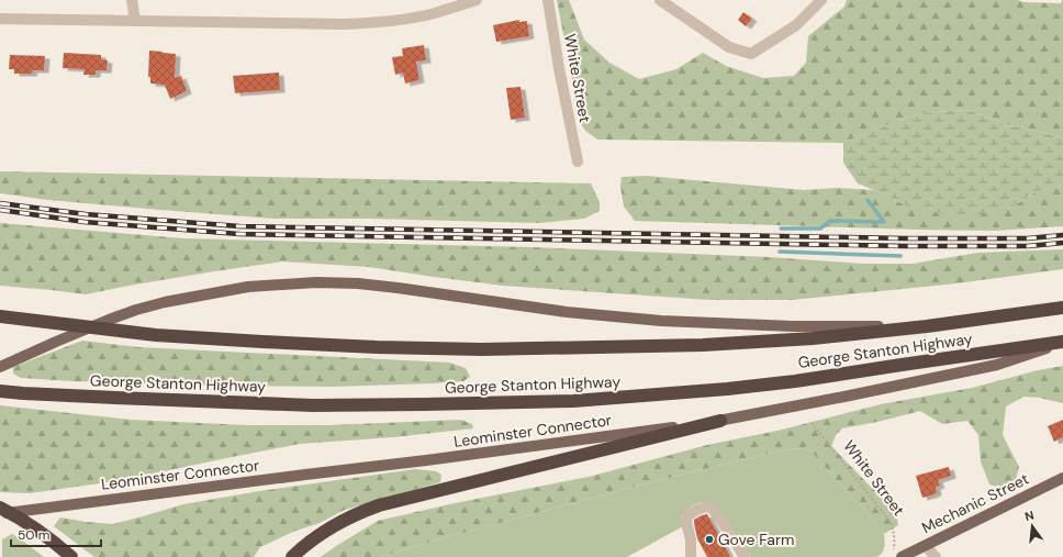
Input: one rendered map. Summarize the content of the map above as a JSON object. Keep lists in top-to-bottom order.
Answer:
{
  "streets": {
    "highway": ["George Stanton Highway"],
    "main road": ["Leominster Connector", "Mechanic Street"],
    "street": ["White Street"]
  },
  "crossings": [
    ["White Street", "Mechanic Street"],
    ["George Stanton Highway", "Leominster Connector"]
  ],
  "places": ["Gove Farm"],
  "scale_bar": "50 m",
  "north": "top"
}
